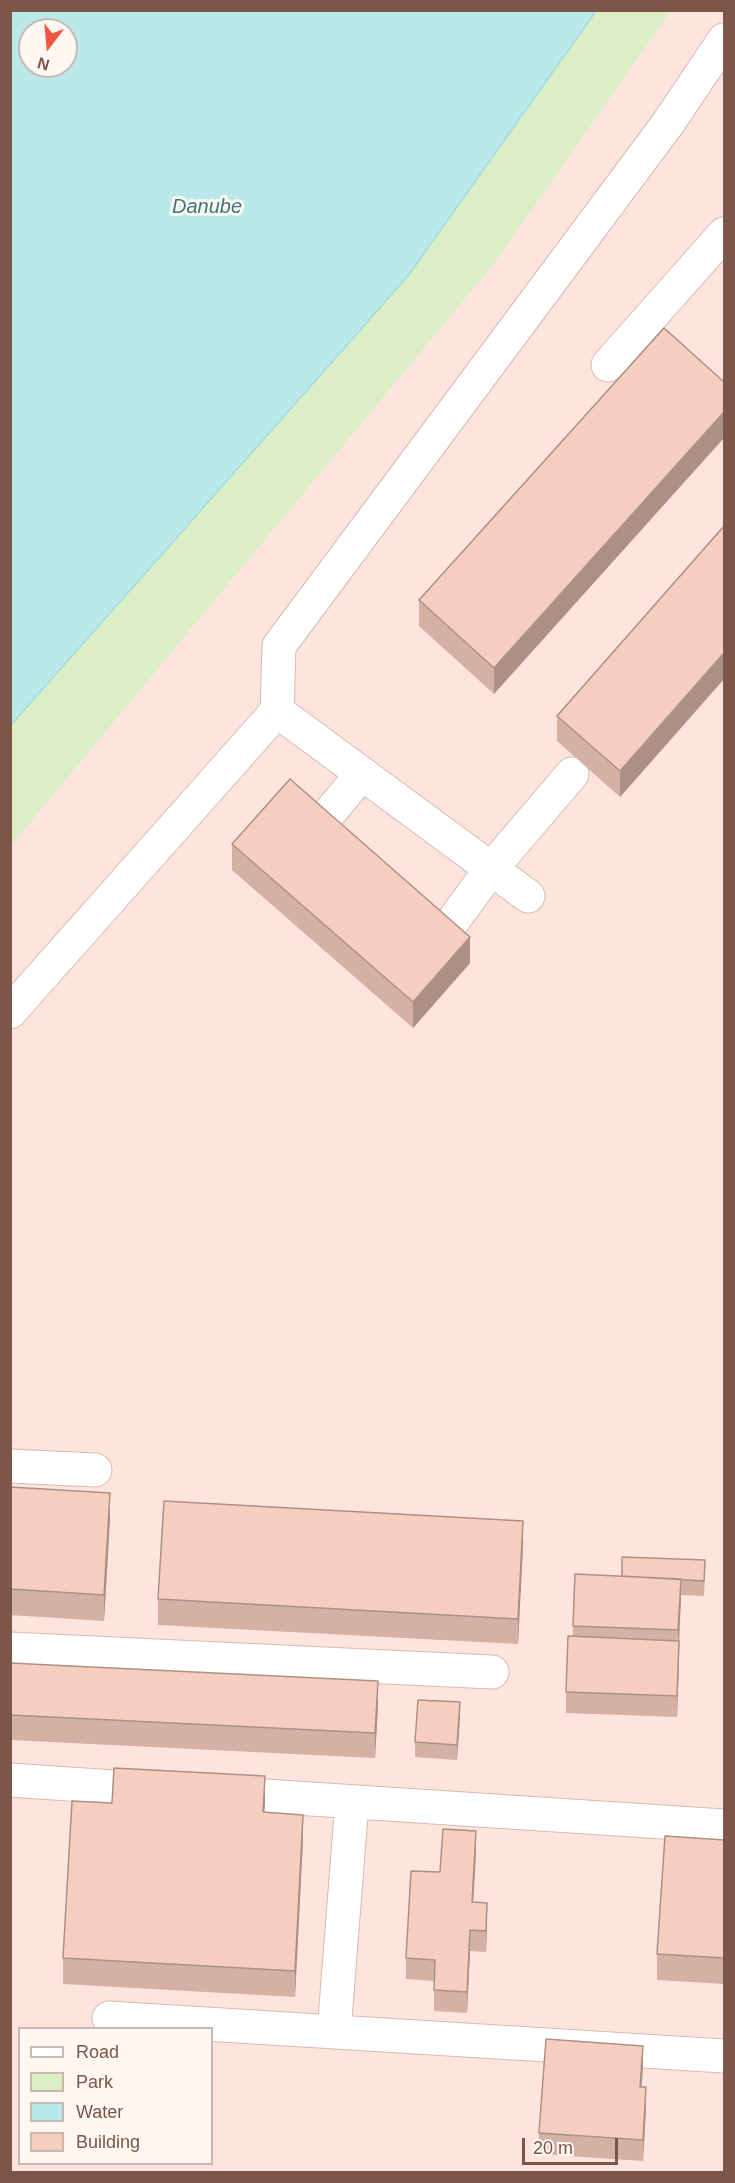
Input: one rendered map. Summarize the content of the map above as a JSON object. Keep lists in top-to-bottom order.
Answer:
{
  "water": ["Danube"],
  "legend": [
    "Road",
    "Park",
    "Water",
    "Building"
  ],
  "scale_bar": "20 m",
  "north": "bottom"
}
